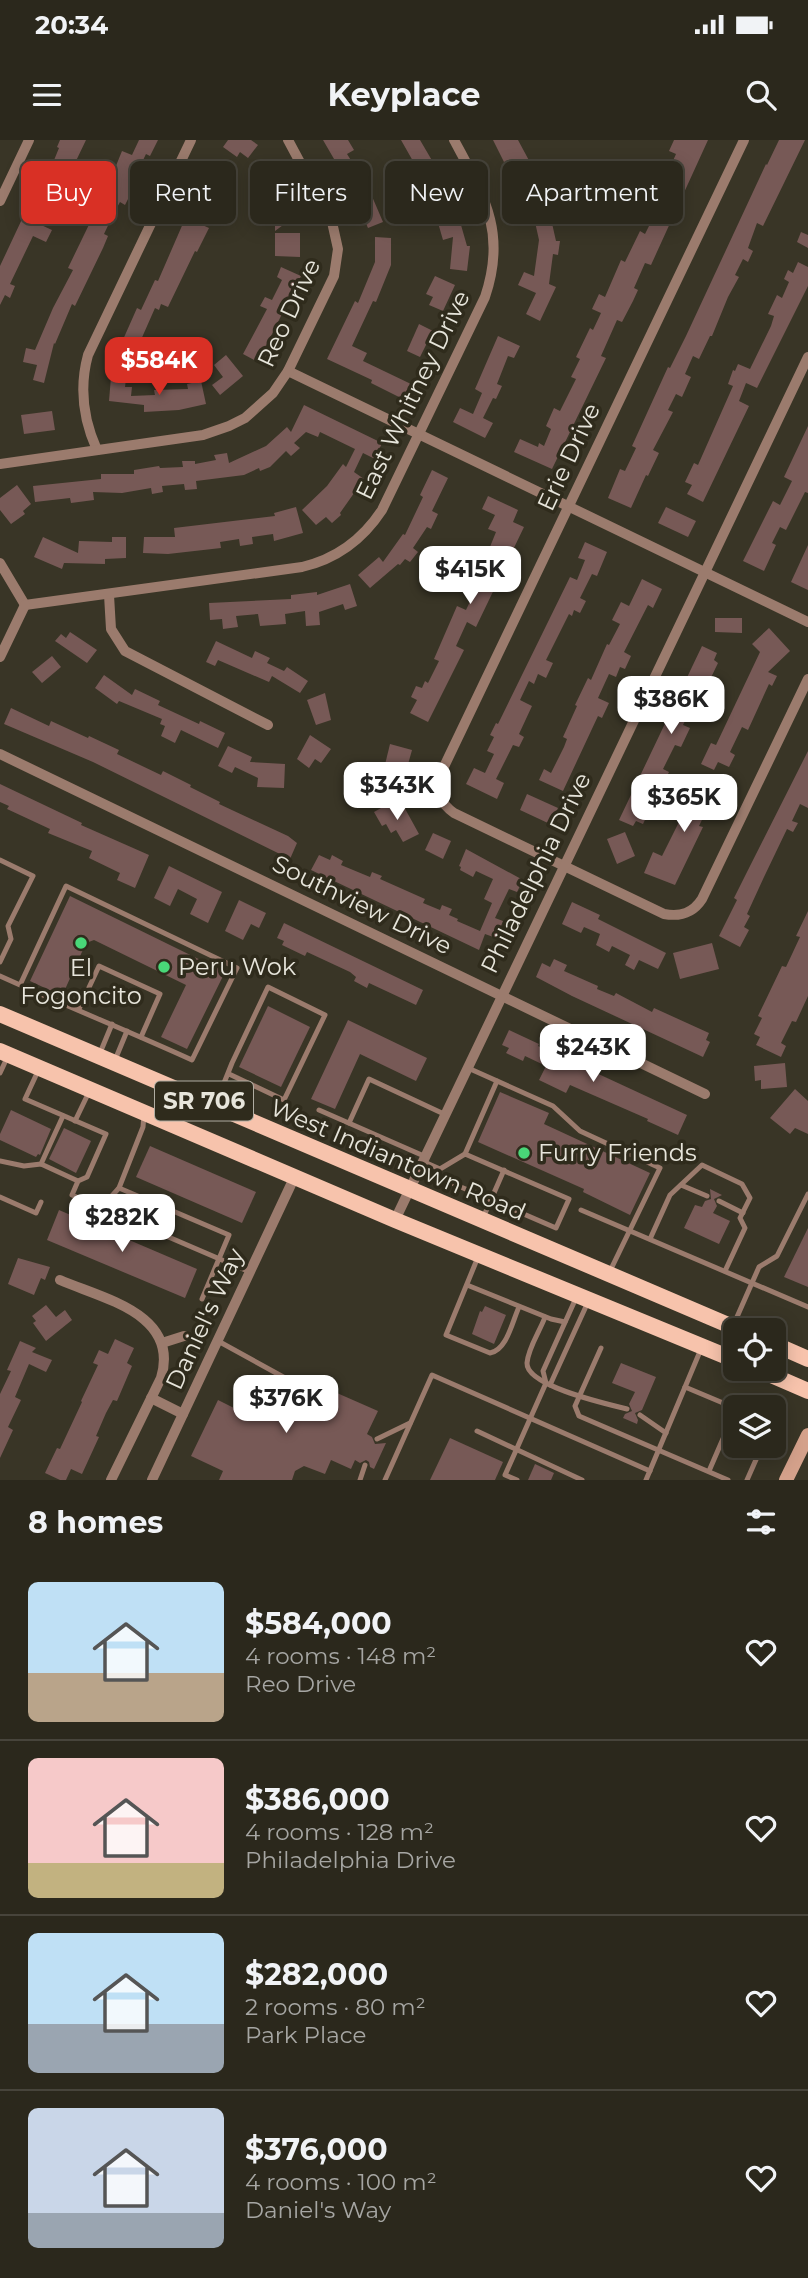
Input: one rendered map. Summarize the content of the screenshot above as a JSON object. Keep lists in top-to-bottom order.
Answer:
{
  "streets": {
    "main road": ["SR 706", "West Indiantown Road"],
    "street": [
      "Reo Drive",
      "East Whitney Drive",
      "Erie Drive",
      "Philadelphia Drive",
      "Southview Drive",
      "Daniel's Way"
    ]
  },
  "crossings": [
    ["Erie Drive", "Philadelphia Drive"],
    ["Philadelphia Drive", "Southview Drive"],
    ["Philadelphia Drive", "SR 706"],
    ["Philadelphia Drive", "West Indiantown Road"],
    ["SR 706", "Daniel's Way"]
  ],
  "places": ["El Fogoncito", "Peru Wok", "Furry Friends"],
  "page": {
    "status": "20:34",
    "header": "Keyplace",
    "chip": [
      "Buy",
      "Rent",
      "Filters",
      "New",
      "Apartment"
    ],
    "price": [
      "$584K",
      "$415K",
      "$386K",
      "$343K",
      "$365K",
      "$243K",
      "$282K",
      "$376K"
    ],
    "heading": "8 homes",
    "list": [
      {
        "name": "$584,000",
        "note": "4 rooms · 148 m² · Reo Drive"
      },
      {
        "name": "$386,000",
        "note": "4 rooms · 128 m² · Philadelphia Drive"
      },
      {
        "name": "$282,000",
        "note": "2 rooms · 80 m² · Park Place"
      },
      {
        "name": "$376,000",
        "note": "4 rooms · 100 m² · Daniel's Way"
      }
    ]
  }
}
